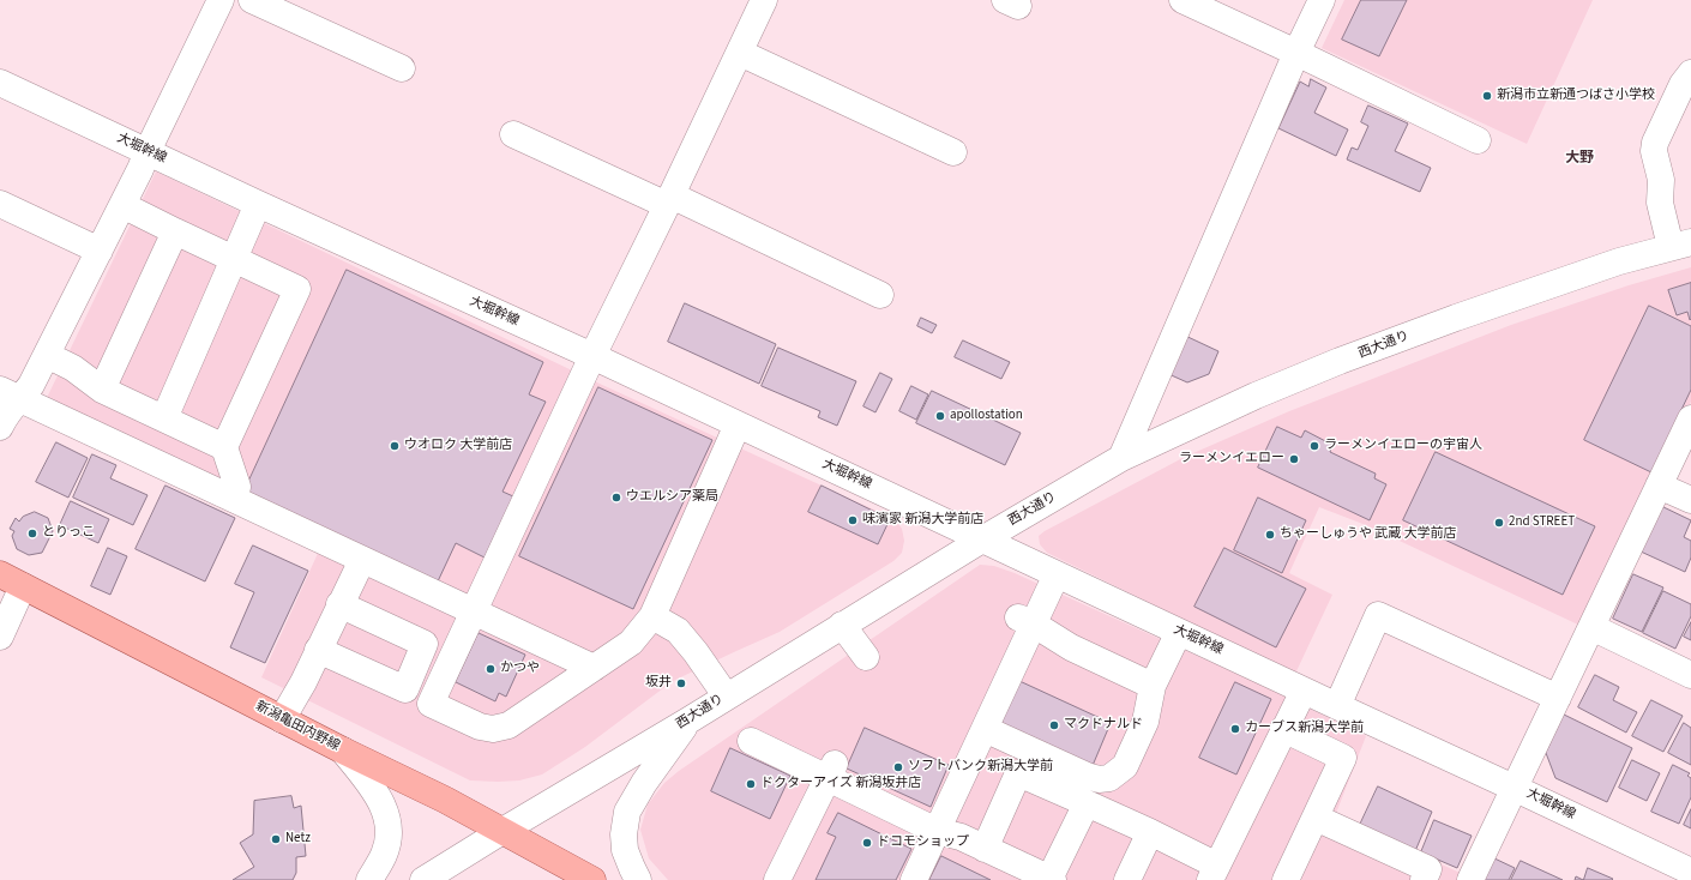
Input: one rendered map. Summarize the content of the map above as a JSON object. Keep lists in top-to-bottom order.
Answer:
{
  "streets": {
    "main road": ["新潟亀田内野線"],
    "street": ["大堀幹線", "西大通り"]
  },
  "crossings": [
    ["大堀幹線", "西大通り"],
    ["西大通り", "新潟亀田内野線"]
  ],
  "districts": ["大野"],
  "places": [
    "新潟市立新通つばさ小学校",
    "apollostation",
    "ウオロク 大学前店",
    "ラーメンイエローの宇宙人",
    "ラーメンイエロー",
    "ウエルシア薬局",
    "味濱家 新潟大学前店",
    "2nd STREET",
    "とりっこ",
    "ちゃーしゅうや 武蔵 大学前店",
    "かつや",
    "坂井",
    "マクドナルド",
    "カーブス新潟大学前",
    "ソフトバンク新潟大学前",
    "ドクターアイズ 新潟坂井店",
    "Netz",
    "ドコモショップ"
  ]
}
